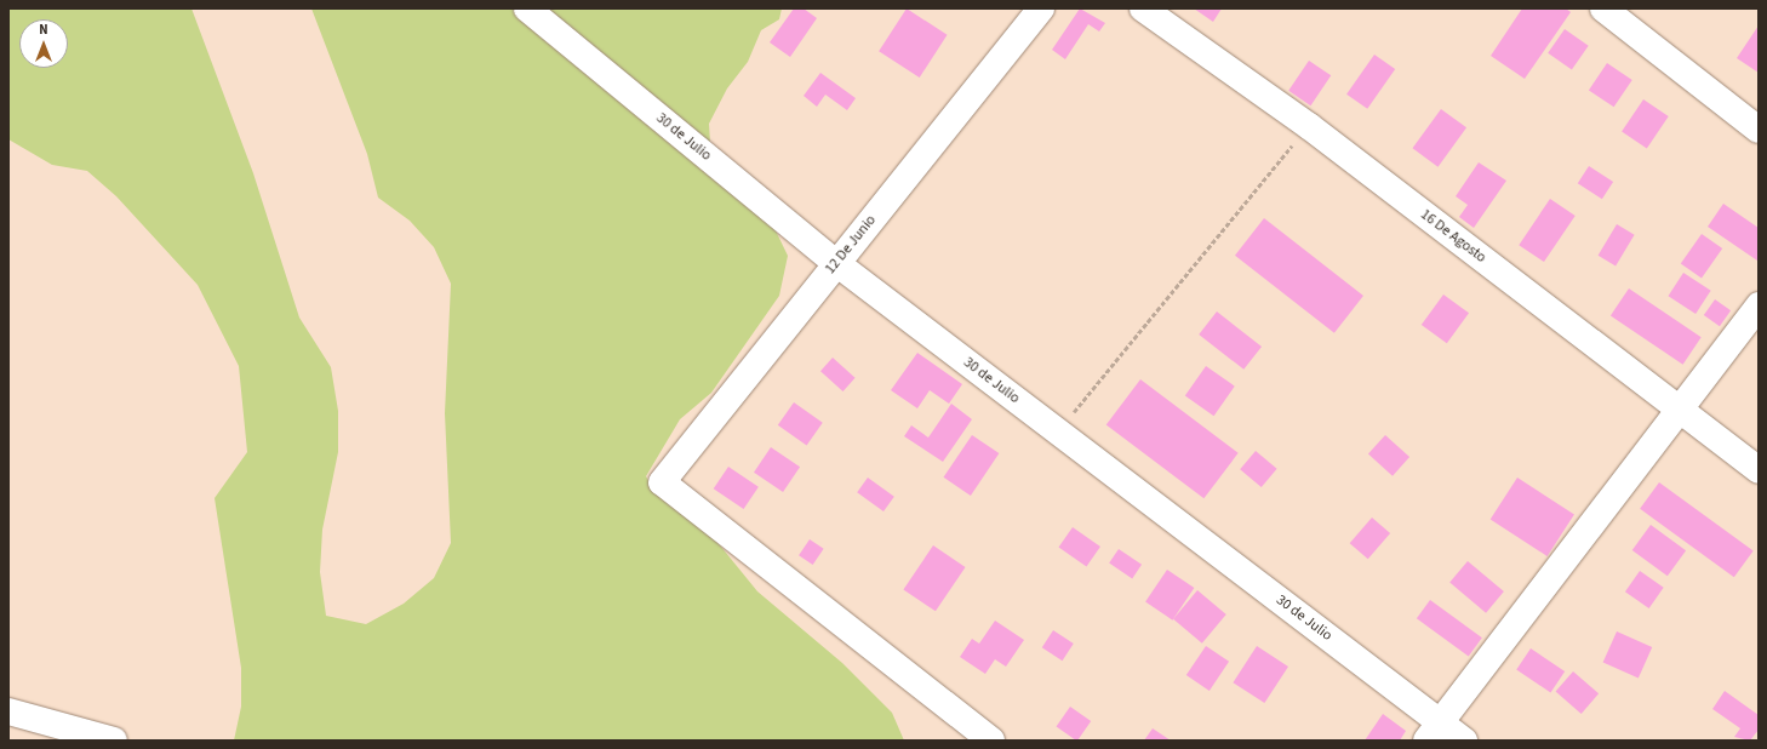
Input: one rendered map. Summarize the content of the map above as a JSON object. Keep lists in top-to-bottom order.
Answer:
{
  "streets": {
    "street": ["30 de Julio", "16 De Agosto", "12 De Junio"]
  },
  "crossings": [
    ["30 de Julio", "12 De Junio"]
  ],
  "north": "top"
}
